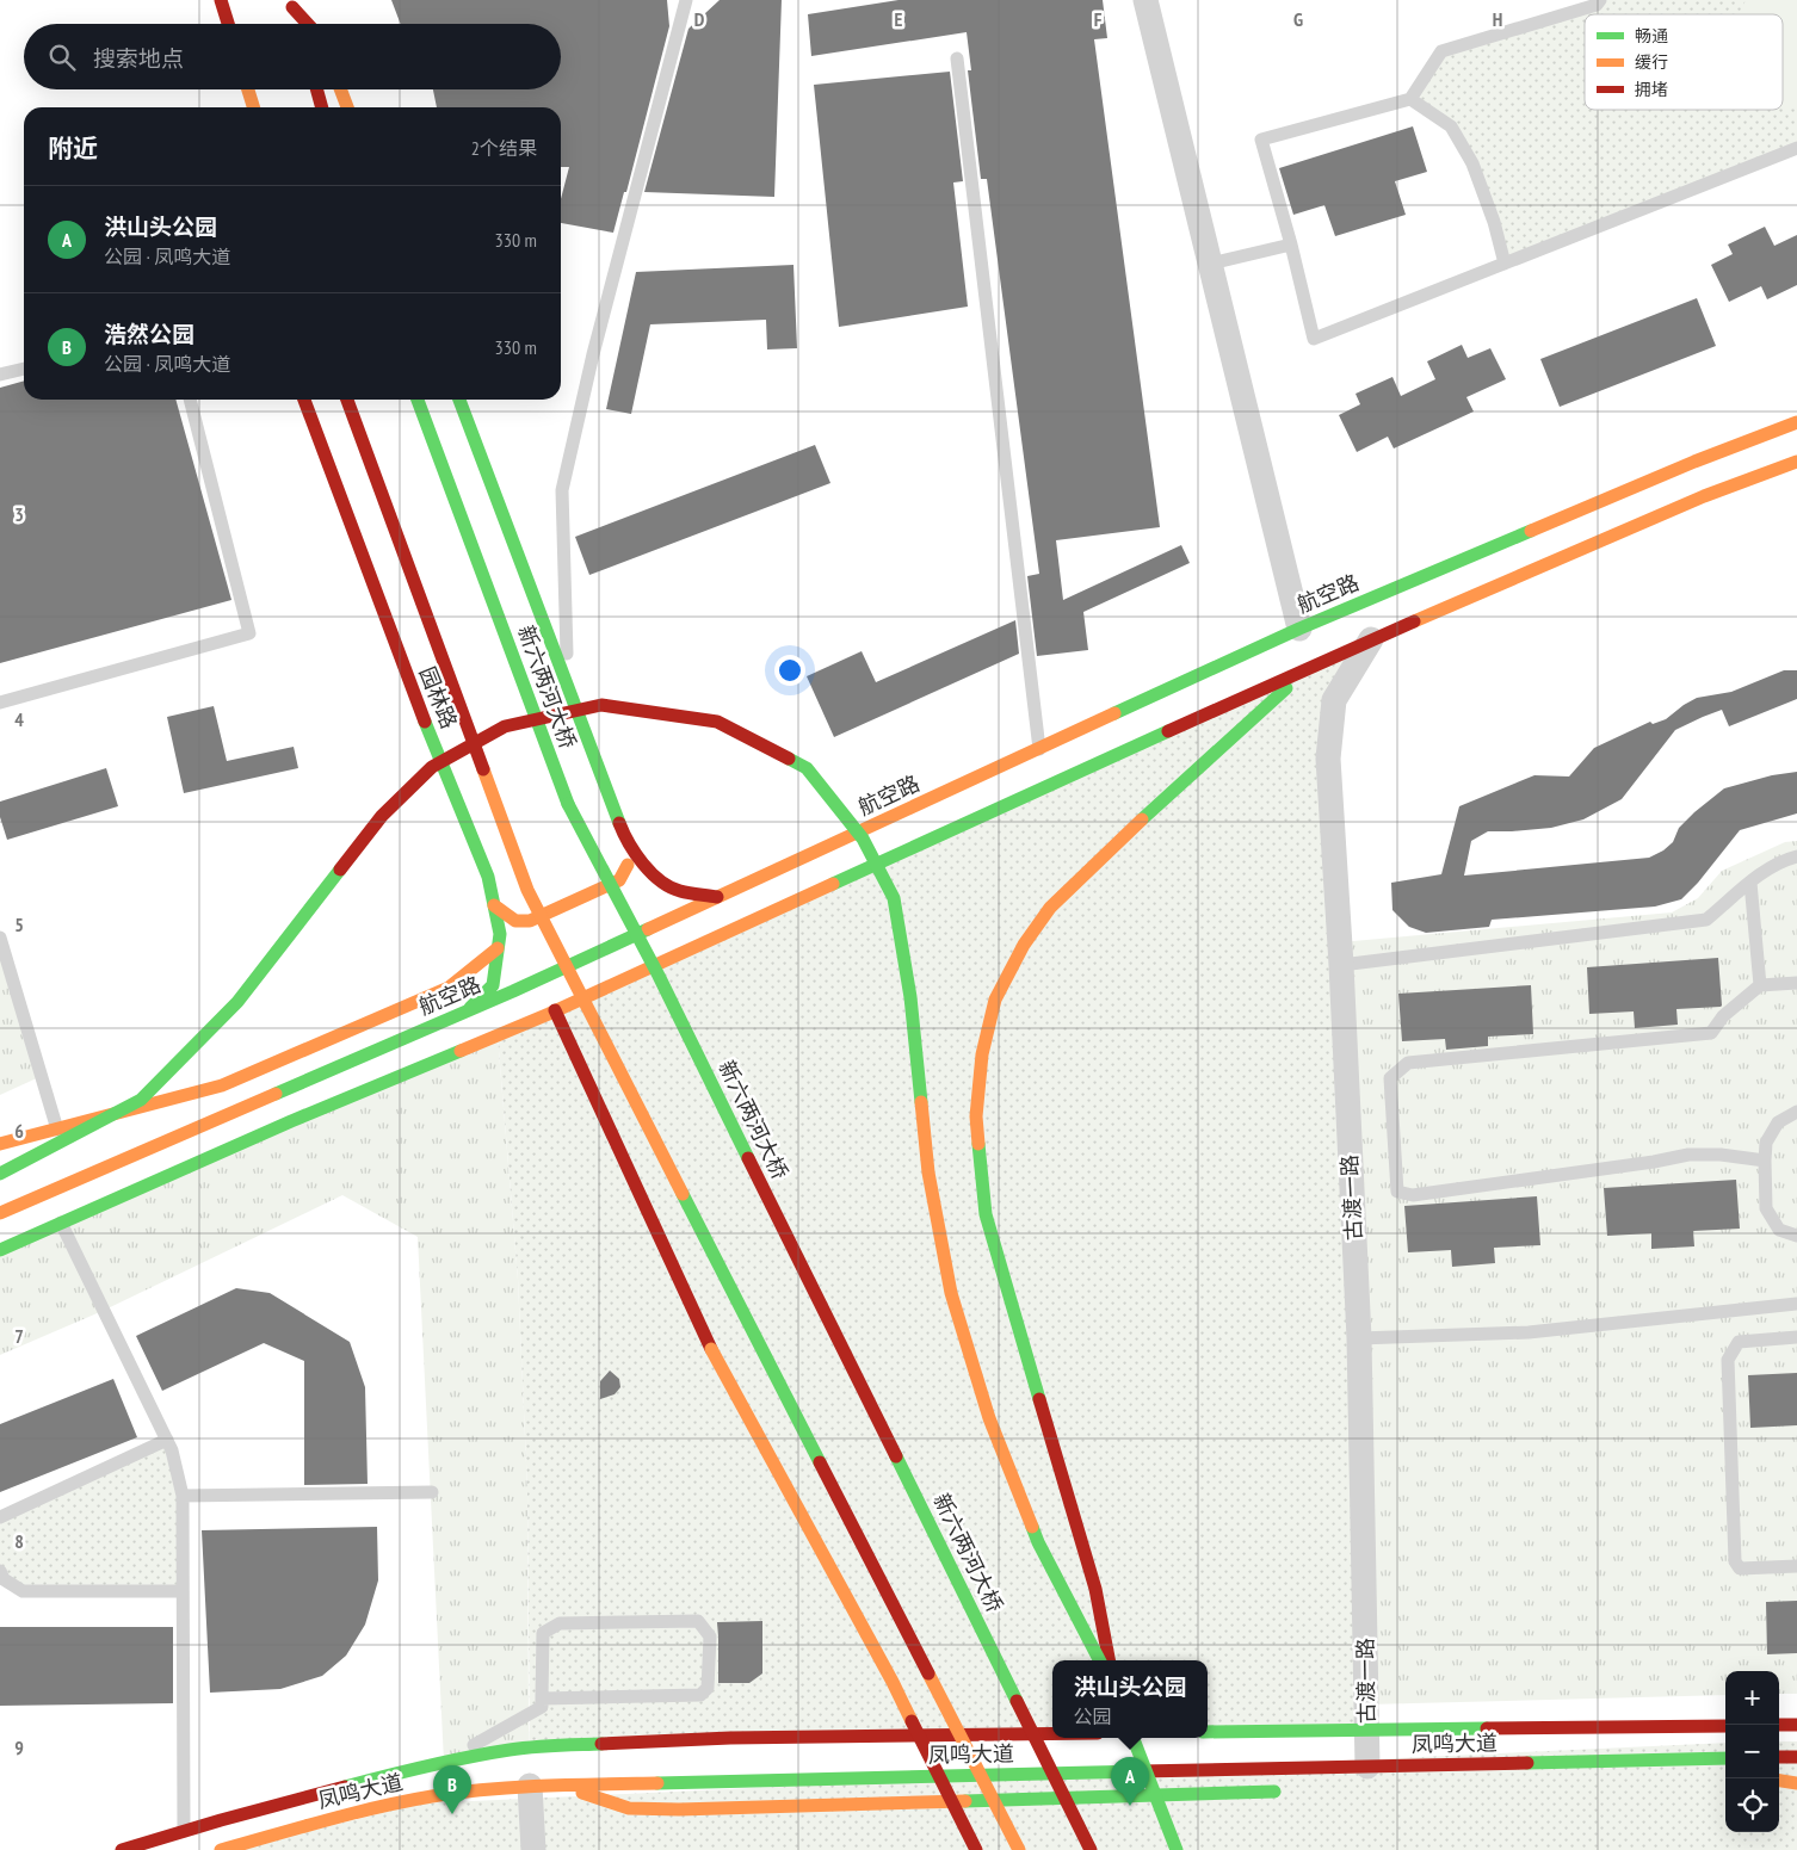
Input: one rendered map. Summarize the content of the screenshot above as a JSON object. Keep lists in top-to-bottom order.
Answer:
{
  "streets": {
    "main road": [
      "航空路",
      "新六两河大桥",
      "园林路",
      "凤鸣大道"
    ],
    "street": ["古渡一路"]
  },
  "crossings": [
    ["航空路", "园林路"],
    ["古渡一路", "凤鸣大道"]
  ],
  "legend": ["畅通", "缓行", "拥堵"],
  "page": {
    "search": "搜索地点",
    "heading": ["附近", "2个结果"],
    "list": [
      {
        "mark": "A",
        "name": "洪山头公园",
        "note": "公园 · 凤鸣大道",
        "value": "330 m"
      },
      {
        "mark": "B",
        "name": "浩然公园",
        "note": "公园 · 凤鸣大道",
        "value": "330 m"
      }
    ],
    "popup": ["洪山头公园", "公园"],
    "map_buttons": ["+", "−"],
    "pins": ["A", "B"]
  },
  "grid": {
    "columns": [
      "D",
      "E",
      "F",
      "G",
      "H"
    ],
    "rows": [
      "3",
      "4",
      "5",
      "6",
      "7",
      "8",
      "9"
    ]
  }
}
